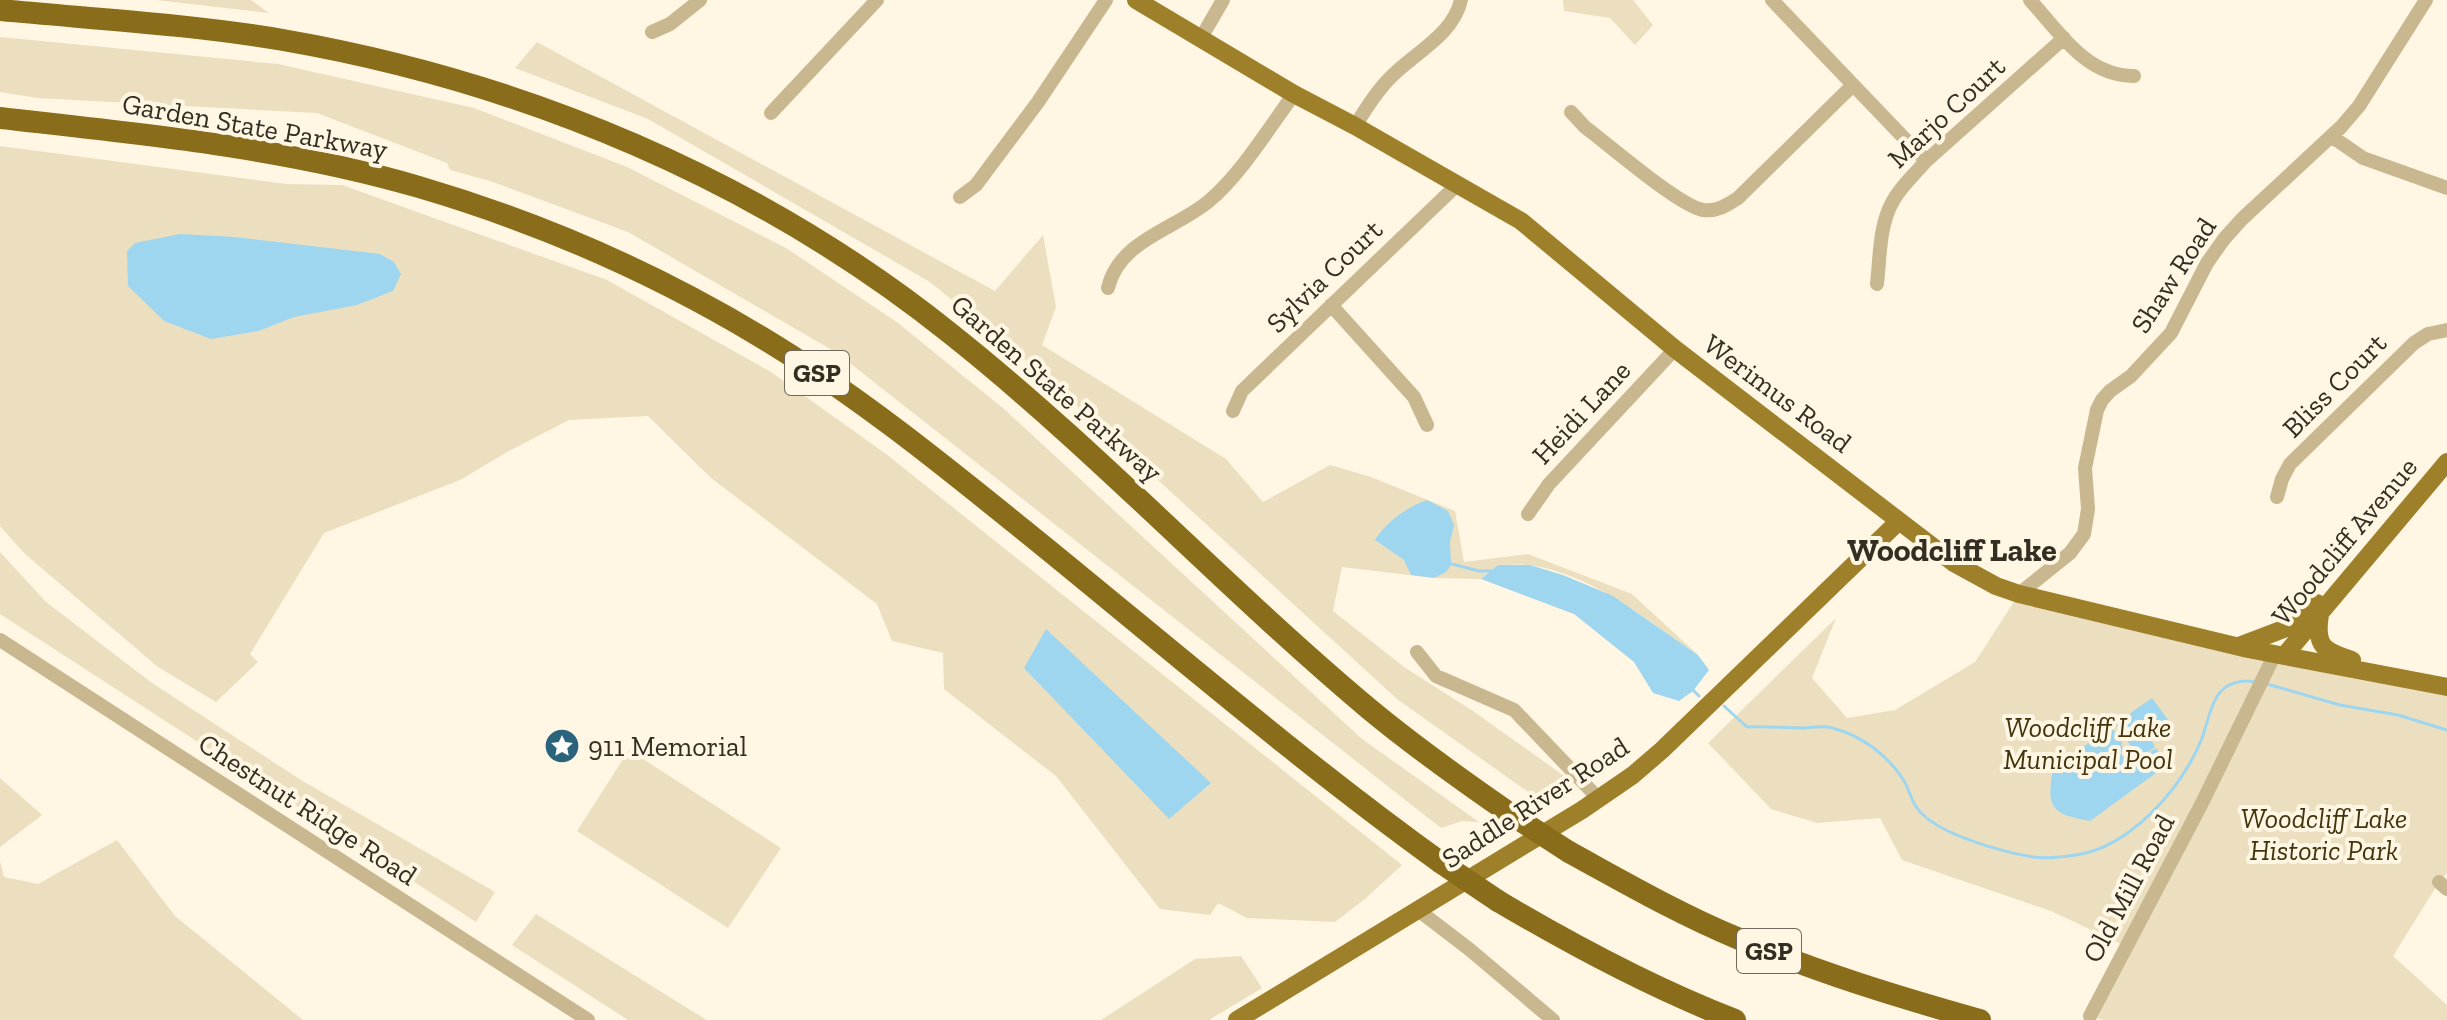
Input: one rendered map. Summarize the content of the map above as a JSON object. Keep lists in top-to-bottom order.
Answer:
{
  "streets": {
    "highway": ["Garden State Parkway", "GSP"],
    "main road": ["Werimus Road", "Woodcliff Avenue", "Saddle River Road"],
    "street": [
      "Marjo Court",
      "Shaw Road",
      "Sylvia Court",
      "Bliss Court",
      "Heidi Lane",
      "Chestnut Ridge Road",
      "Old Mill Road"
    ]
  },
  "crossings": [
    ["Shaw Road", "Werimus Road"],
    ["Sylvia Court", "Werimus Road"],
    ["Werimus Road", "Heidi Lane"],
    ["Werimus Road", "Woodcliff Avenue"],
    ["Werimus Road", "Saddle River Road"],
    ["Werimus Road", "Old Mill Road"],
    ["Woodcliff Avenue", "Old Mill Road"]
  ],
  "districts": ["Woodcliff Lake"],
  "parks": ["Woodcliff Lake Municipal Pool", "Woodcliff Lake Historic Park"],
  "places": {
    "place": ["911 Memorial"]
  }
}
